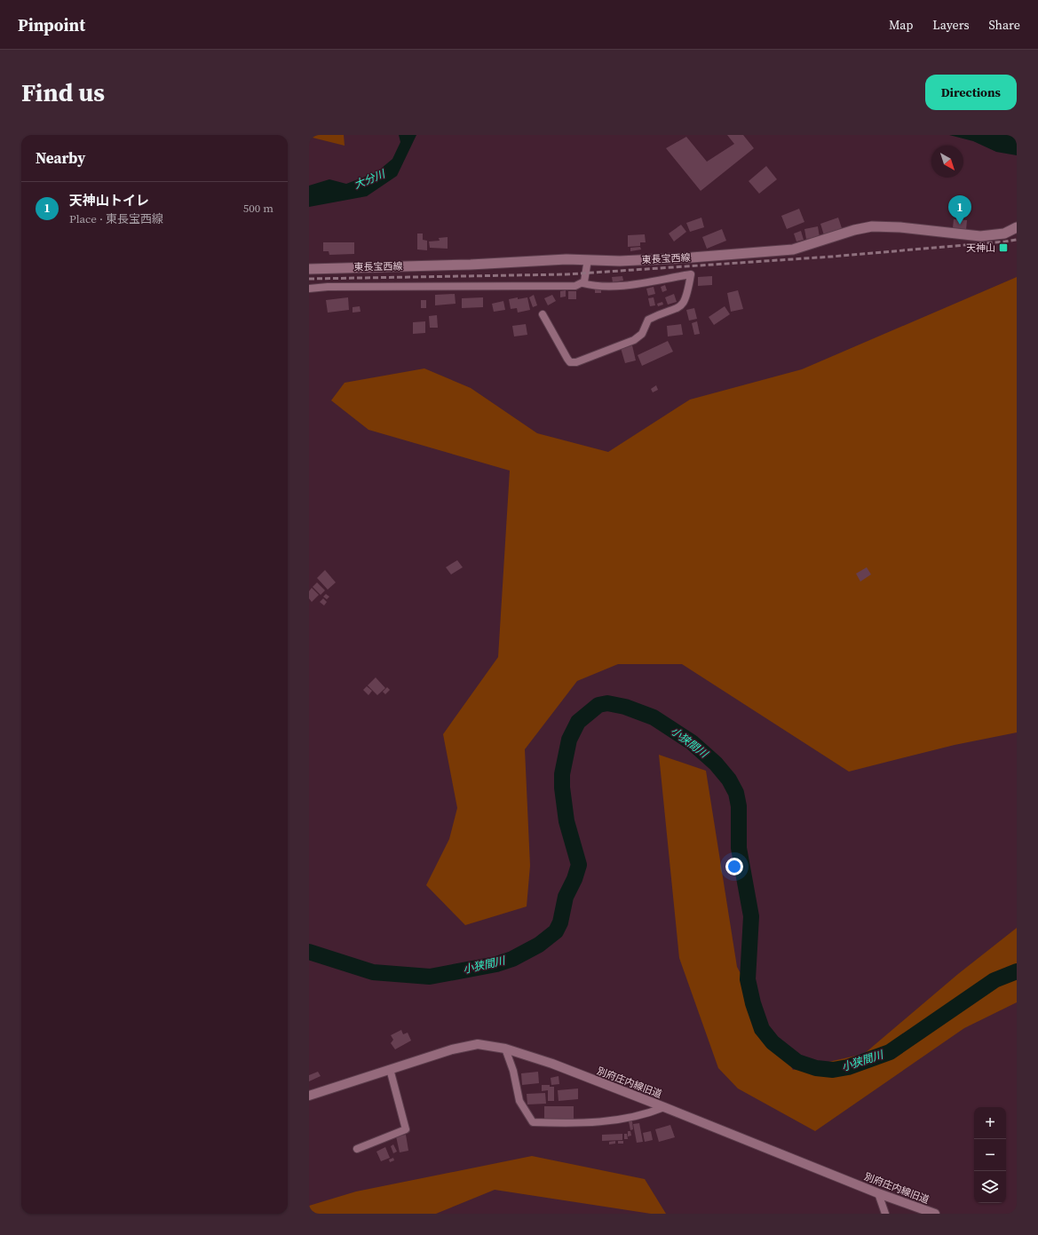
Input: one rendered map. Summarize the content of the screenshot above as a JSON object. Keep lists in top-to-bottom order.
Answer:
{
  "streets": {
    "main road": ["東長宝西線"],
    "street": ["別府庄内線旧道"]
  },
  "water": ["大分川", "小狭間川"],
  "places": {
    "transit": ["天神山"]
  },
  "north": "bottom right",
  "page": {
    "header": "Pinpoint",
    "nav": ["Map", "Layers", "Share"],
    "buttons": "Directions",
    "title": "Find us",
    "heading": "Nearby",
    "list": [
      {
        "mark": "1",
        "name": "天神山トイレ",
        "note": "Place · 東長宝西線",
        "value": "500 m"
      }
    ],
    "pins": "1",
    "map_buttons": ["+", "−"]
  }
}
